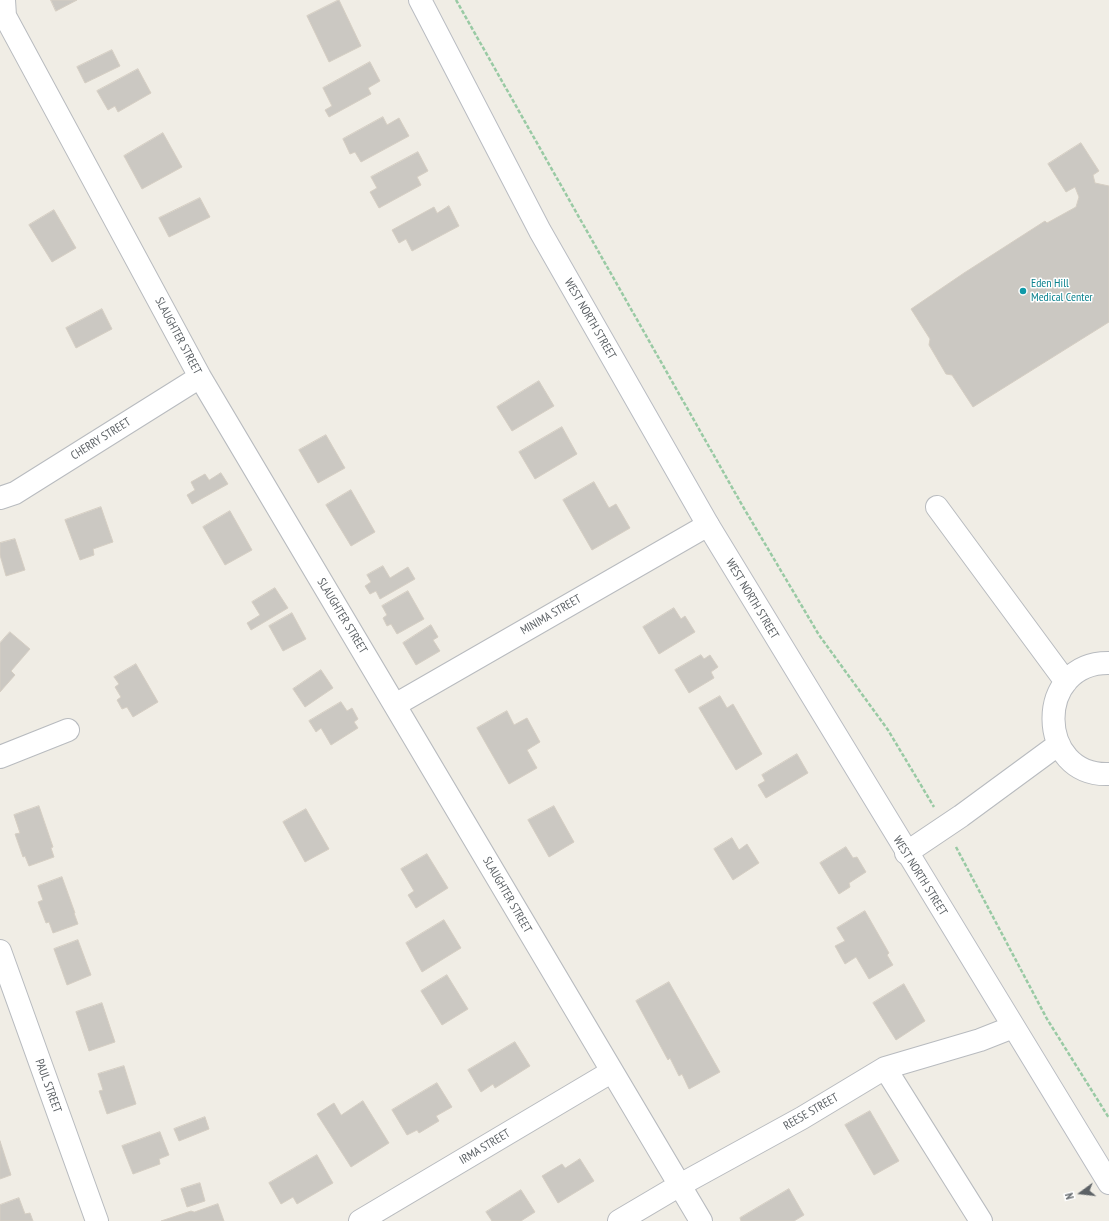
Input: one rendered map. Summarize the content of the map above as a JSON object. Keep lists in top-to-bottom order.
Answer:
{
  "streets": {
    "street": [
      "WEST NORTH STREET",
      "SLAUGHTER STREET",
      "CHERRY STREET",
      "MINIMA STREET",
      "PAUL STREET",
      "REESE STREET",
      "IRMA STREET"
    ]
  },
  "crossings": [
    ["WEST NORTH STREET", "MINIMA STREET"],
    ["WEST NORTH STREET", "REESE STREET"],
    ["SLAUGHTER STREET", "CHERRY STREET"],
    ["SLAUGHTER STREET", "MINIMA STREET"],
    ["SLAUGHTER STREET", "REESE STREET"],
    ["SLAUGHTER STREET", "IRMA STREET"]
  ],
  "places": ["Eden Hill Medical Center"],
  "north": "left"
}
